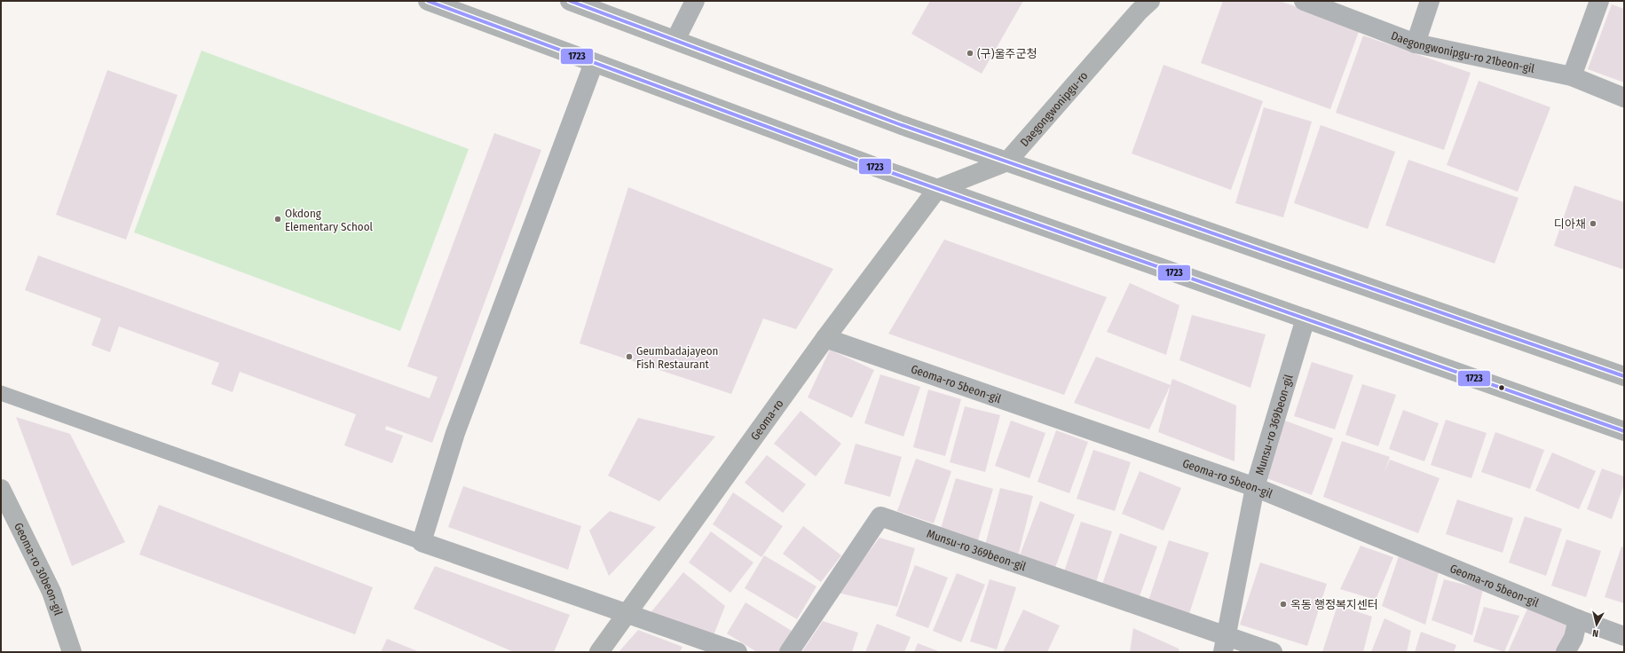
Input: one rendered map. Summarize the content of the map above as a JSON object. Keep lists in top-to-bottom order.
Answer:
{
  "streets": {
    "main road": ["Daegongwonipgu-ro", "Geoma-ro", "Geoma-ro 30beon-gil"],
    "street": ["Daegongwonipgu-ro 21beon-gil", "Geoma-ro 5beon-gil", "Munsu-ro 369beon-gil"]
  },
  "crossings": [
    ["Daegongwonipgu-ro", "Geoma-ro"],
    ["Geoma-ro 5beon-gil", "Geoma-ro"],
    ["Geoma-ro 5beon-gil", "Munsu-ro 369beon-gil"]
  ],
  "places": [
    "(구)울주군청",
    "Okdong Elementary School",
    "디아채",
    "Geumbadajayeon Fish Restaurant",
    "옥동 행정복지센터"
  ],
  "lines": ["transit line 1723"],
  "north": "bottom"
}
